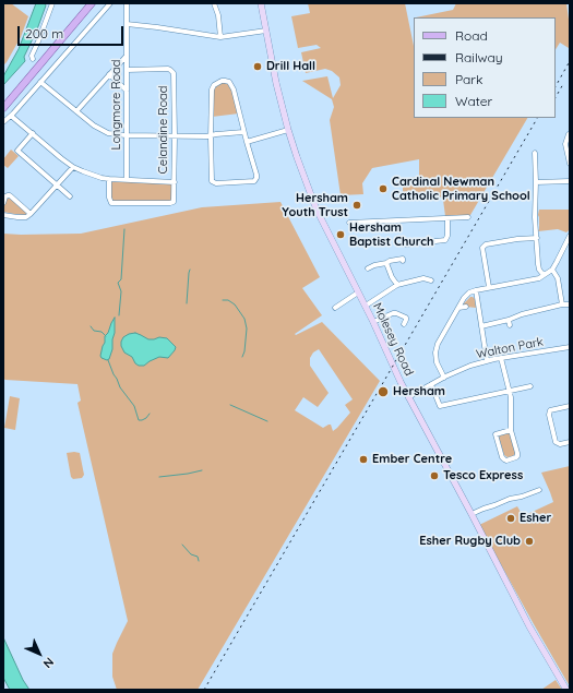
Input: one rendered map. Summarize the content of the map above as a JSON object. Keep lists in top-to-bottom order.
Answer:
{
  "streets": {
    "street": [
      "Longmore Road",
      "Celandine Road",
      "Molesey Road",
      "Walton Park"
    ]
  },
  "crossings": [
    ["Longmore Road", "Celandine Road"],
    ["Molesey Road", "Walton Park"]
  ],
  "places": [
    "Drill Hall",
    "Cardinal Newman Catholic Primary School",
    "Hersham Youth Trust",
    "Hersham Baptist Church",
    "Hersham",
    "Ember Centre",
    "Tesco Express",
    "Esher",
    "Esher Rugby Club"
  ],
  "legend": [
    "Road",
    "Railway",
    "Park",
    "Water"
  ],
  "scale_bar": "200 m",
  "north": "bottom right"
}
